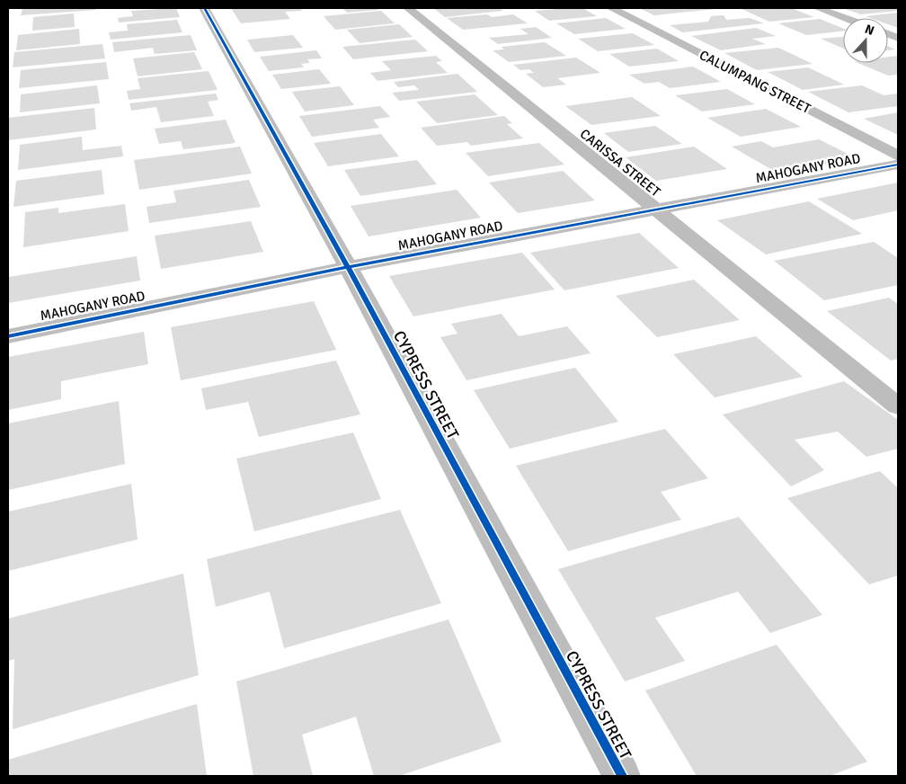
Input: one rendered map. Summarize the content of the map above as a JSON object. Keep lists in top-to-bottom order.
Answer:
{
  "streets": {
    "street": [
      "CALUMPANG STREET",
      "CARISSA STREET",
      "MAHOGANY ROAD",
      "CYPRESS STREET"
    ]
  },
  "crossings": [
    ["CARISSA STREET", "MAHOGANY ROAD"],
    ["MAHOGANY ROAD", "CYPRESS STREET"]
  ],
  "north": "top"
}
